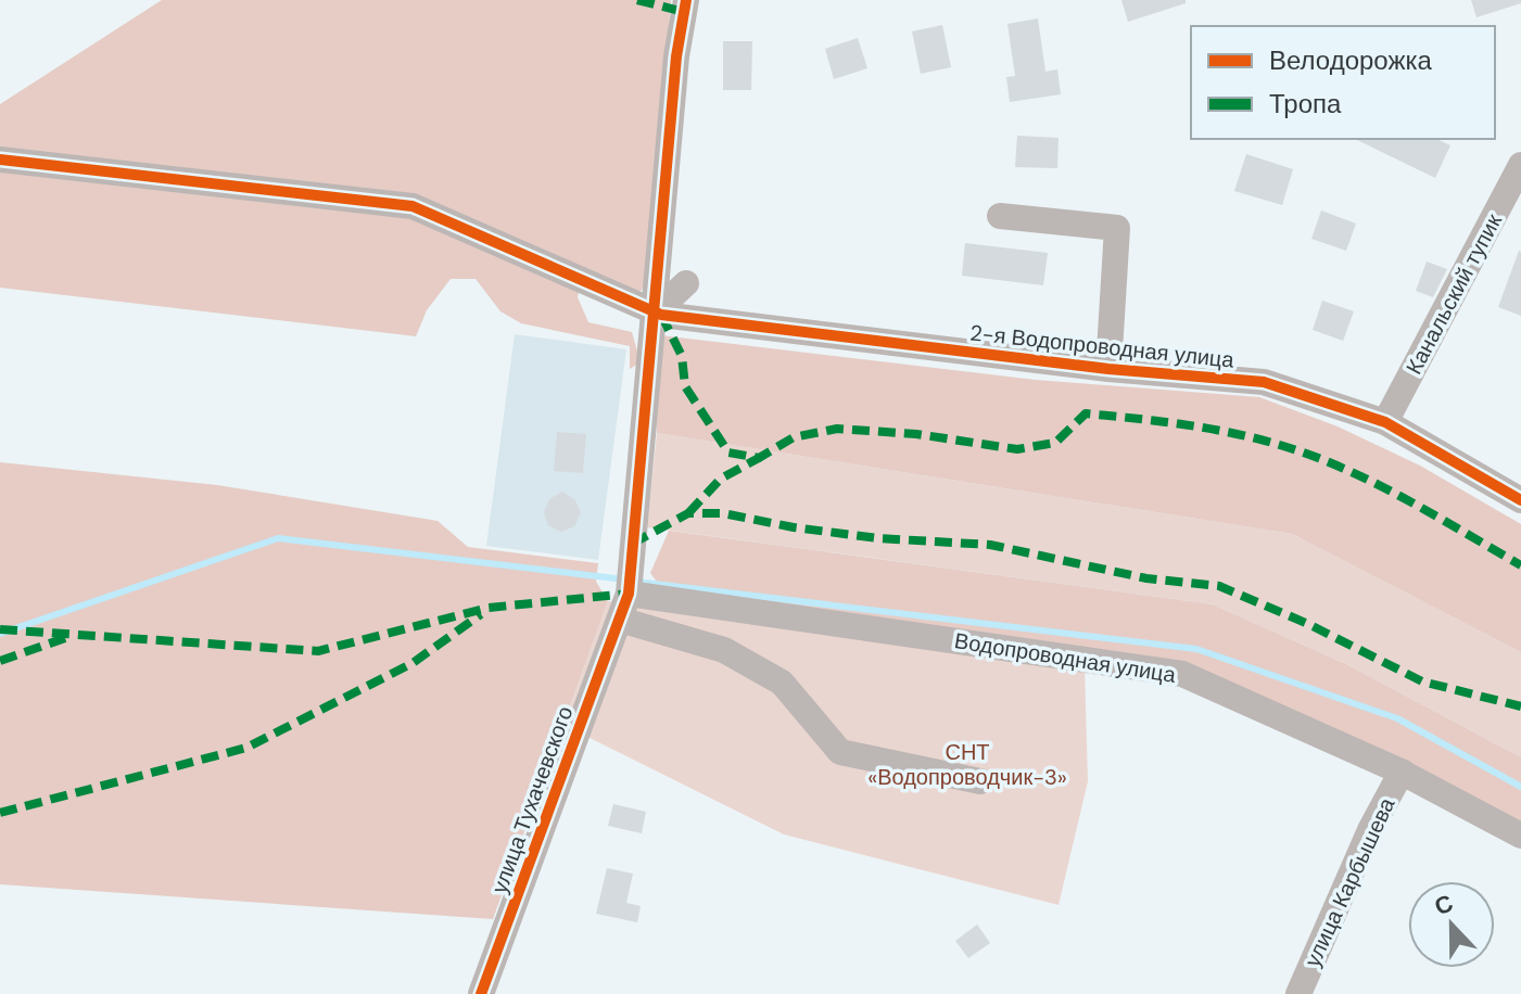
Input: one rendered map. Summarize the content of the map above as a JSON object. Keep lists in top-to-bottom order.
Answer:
{
  "streets": {
    "street": [
      "Канальский тупик",
      "2-я Водопроводная улица",
      "Водопроводная улица",
      "улица Тухачевского",
      "улица Карбышева"
    ]
  },
  "crossings": [
    ["Канальский тупик", "2-я Водопроводная улица"],
    ["2-я Водопроводная улица", "улица Тухачевского"],
    ["Водопроводная улица", "улица Тухачевского"],
    ["Водопроводная улица", "улица Карбышева"]
  ],
  "parks": ["СНТ «Водопроводчик-3»"],
  "legend": ["Велодорожка", "Тропа"],
  "north": "top"
}
